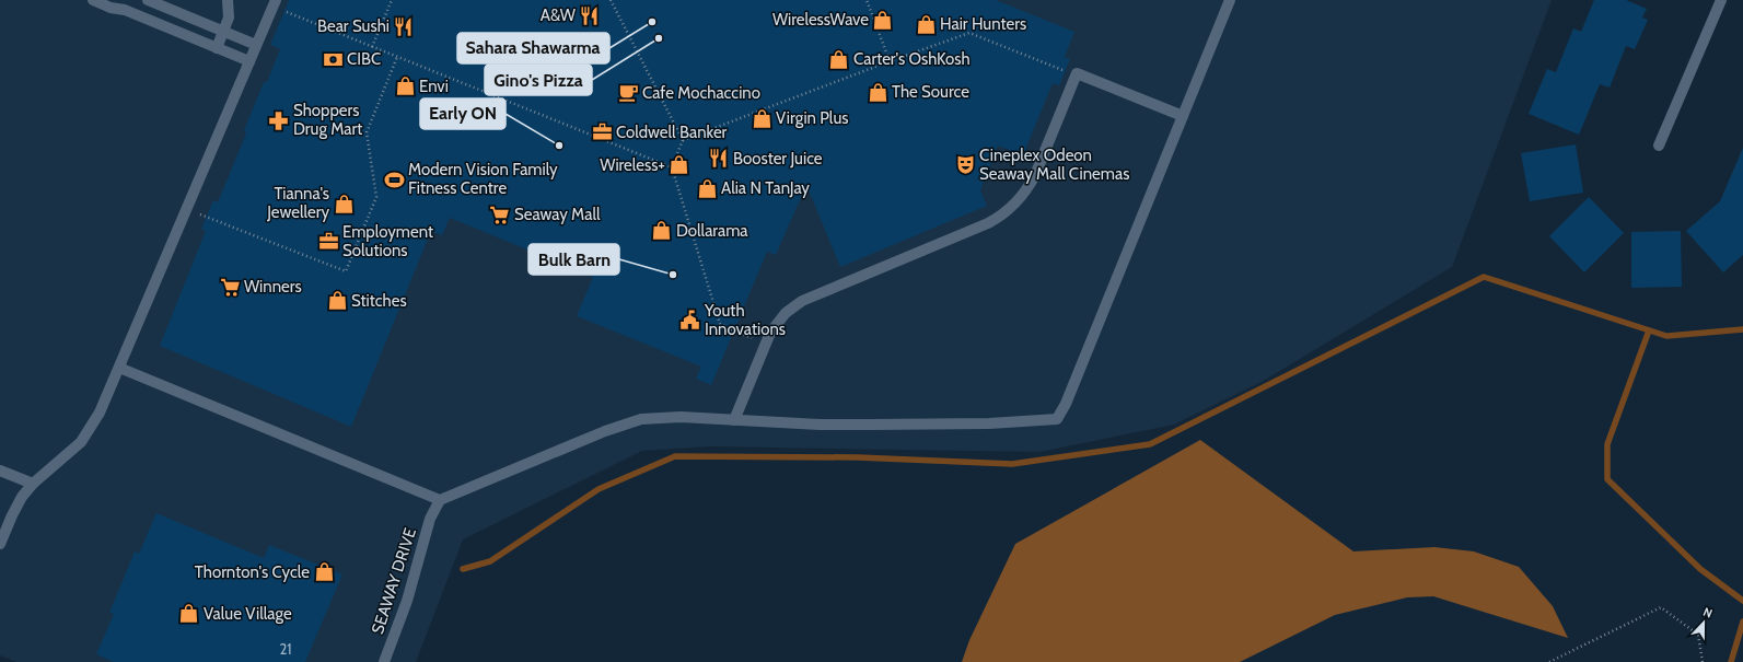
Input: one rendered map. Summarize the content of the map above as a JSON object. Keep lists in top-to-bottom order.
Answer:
{
  "streets": {
    "street": ["SEAWAY DRIVE"]
  },
  "places": {
    "restaurant": ["A&W", "Bear Sushi", "Booster Juice"],
    "shop": [
      "WirelessWave",
      "Hair Hunters",
      "Carter's OshKosh",
      "Envi",
      "The Source",
      "Virgin Plus",
      "Wireless+",
      "Alia N TanJay",
      "Tianna's Jewellery",
      "Dollarama",
      "Stitches",
      "Thornton's Cycle",
      "Value Village"
    ],
    "other": [
      "Sahara Shawarma",
      "Gino's Pizza",
      "Early ON",
      "Bulk Barn"
    ],
    "bank": ["CIBC"],
    "cafe": ["Cafe Mochaccino"],
    "pharmacy": ["Shoppers Drug Mart"],
    "office": ["Coldwell Banker", "Employment Solutions"],
    "theatre": ["Cineplex Odeon Seaway Mall Cinemas"],
    "sports": ["Modern Vision Family Fitness Centre"],
    "supermarket": ["Seaway Mall", "Winners"],
    "public building": ["Youth Innovations"]
  },
  "house_numbers": ["21"],
  "north": "top"
}
